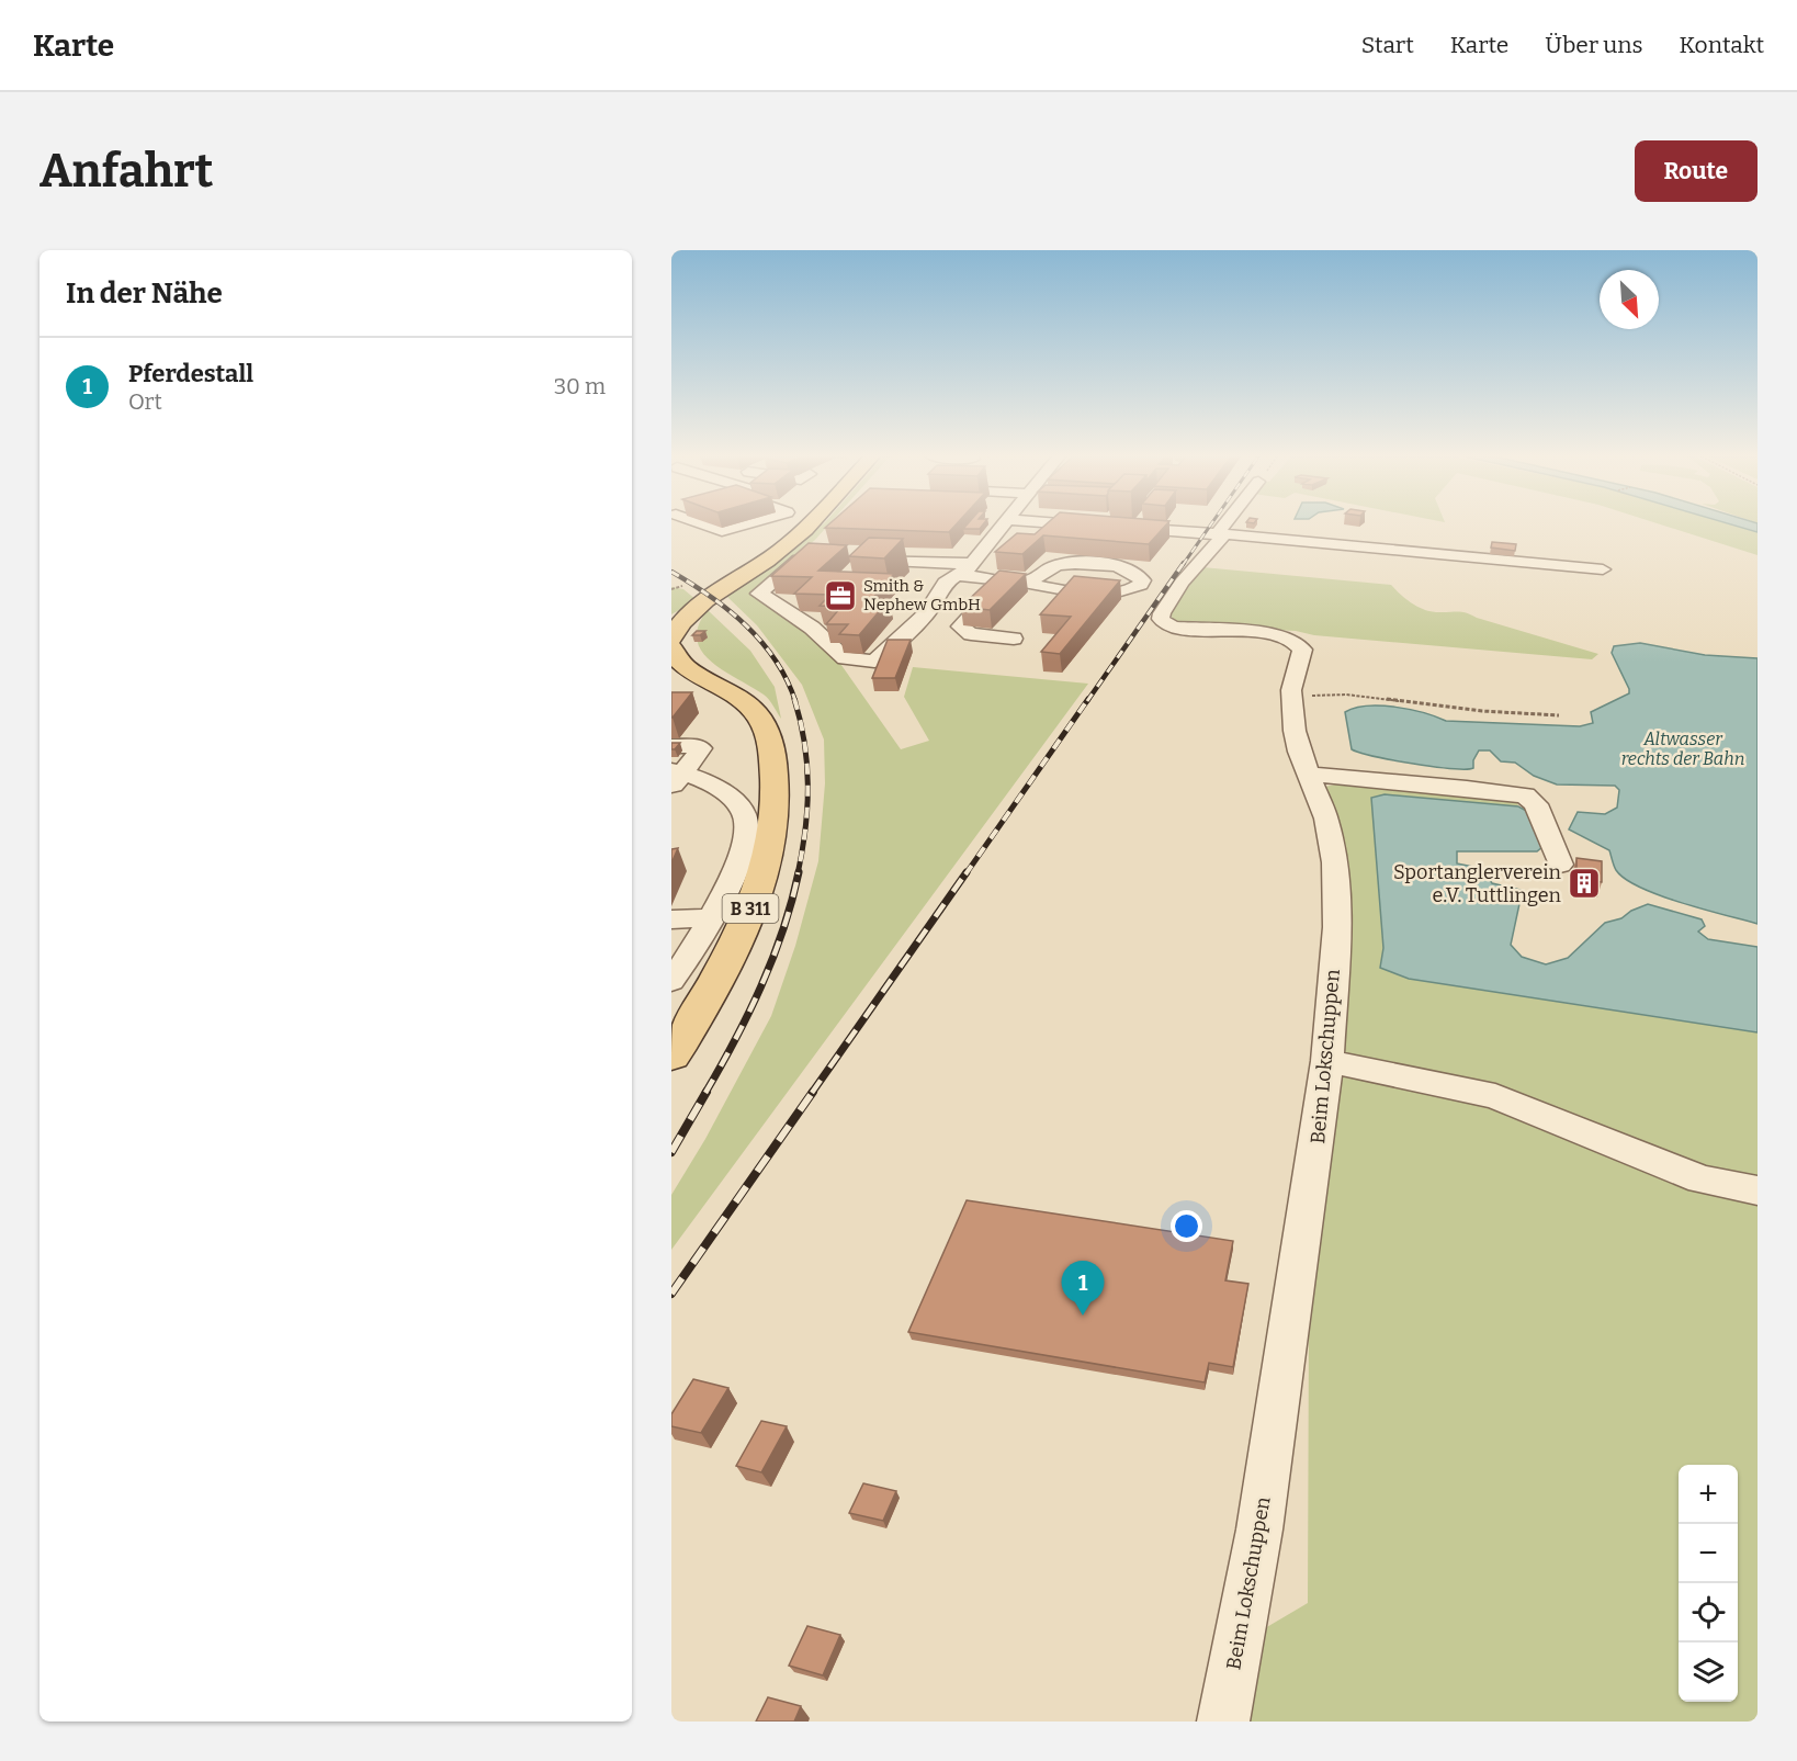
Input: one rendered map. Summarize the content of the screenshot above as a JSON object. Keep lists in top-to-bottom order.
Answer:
{
  "streets": {
    "main road": ["B 311"],
    "street": ["Beim Lokschuppen"]
  },
  "water": ["Altwasser rechts der Bahn"],
  "places": {
    "office": ["Smith & Nephew GmbH"],
    "building": ["Sportanglerverein e.V. Tuttlingen"]
  },
  "north": "bottom right",
  "page": {
    "header": "Karte",
    "nav": [
      "Start",
      "Karte",
      "Über uns",
      "Kontakt"
    ],
    "buttons": "Route",
    "title": "Anfahrt",
    "heading": "In der Nähe",
    "list": [
      {
        "mark": "1",
        "name": "Pferdestall",
        "note": "Ort",
        "value": "30 m"
      }
    ],
    "pins": "1",
    "map_buttons": ["+", "−"]
  }
}
